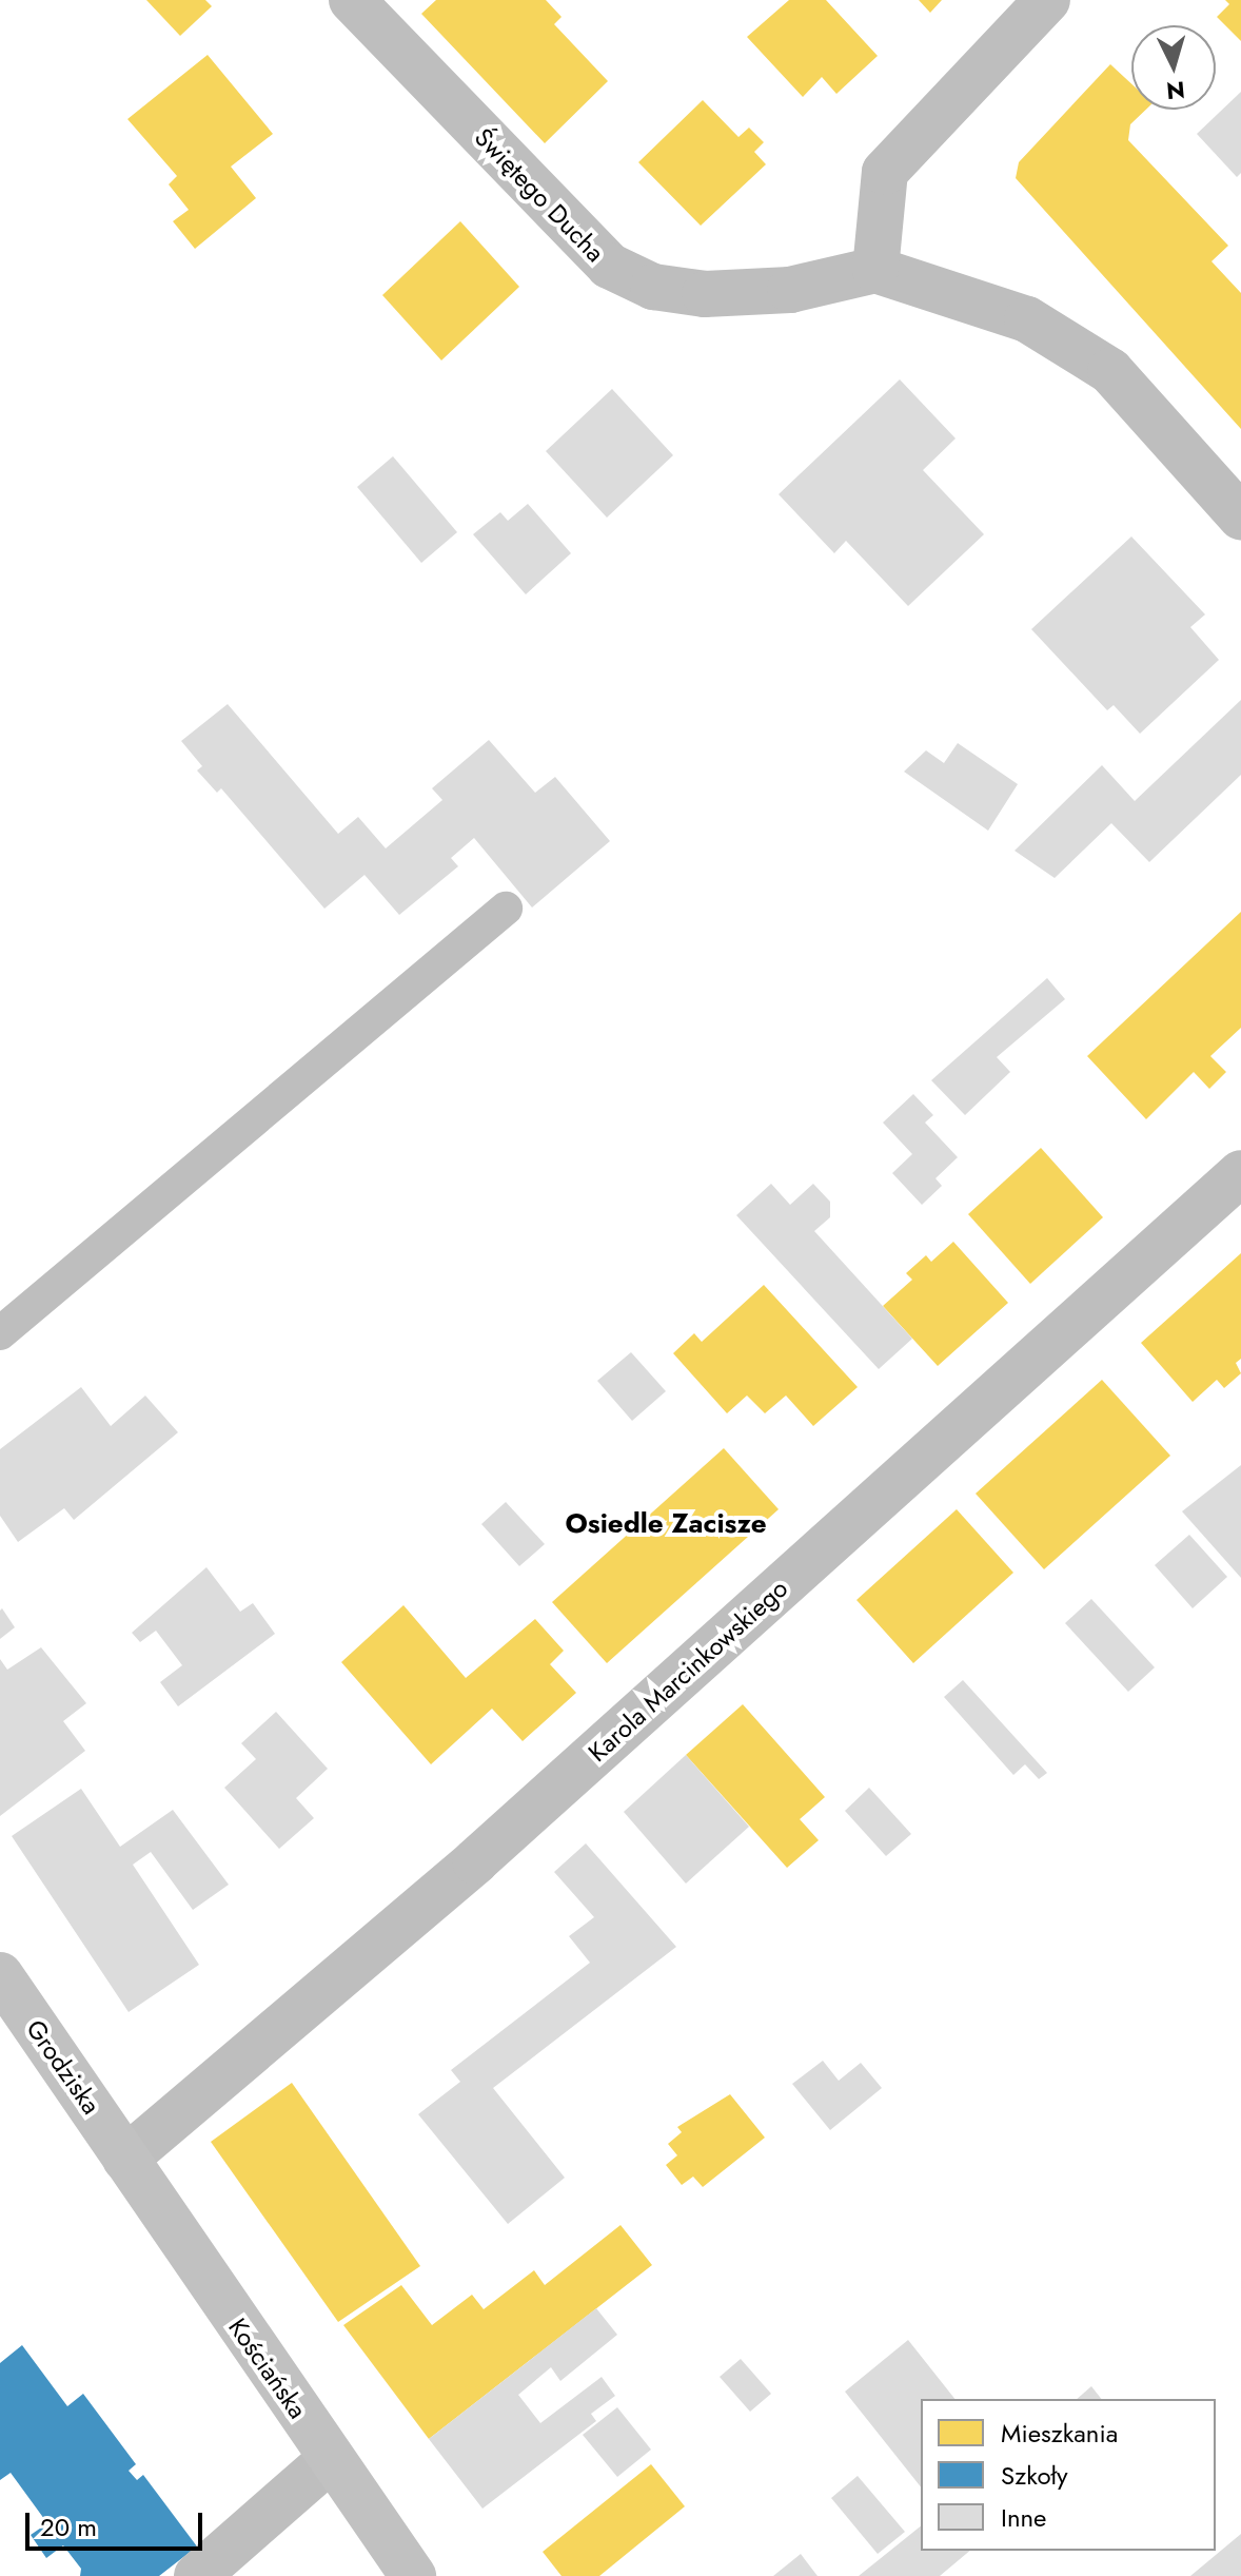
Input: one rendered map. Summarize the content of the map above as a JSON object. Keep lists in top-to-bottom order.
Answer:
{
  "streets": {
    "main road": ["Grodziska", "Kościańska"],
    "street": ["Świętego Ducha", "Karola Marcinkowskiego"]
  },
  "crossings": [
    ["Karola Marcinkowskiego", "Grodziska"],
    ["Karola Marcinkowskiego", "Kościańska"],
    ["Grodziska", "Kościańska"]
  ],
  "districts": ["Osiedle Zacisze"],
  "legend": ["Mieszkania", "Szkoły", "Inne"],
  "scale_bar": "20 m",
  "north": "bottom"
}
